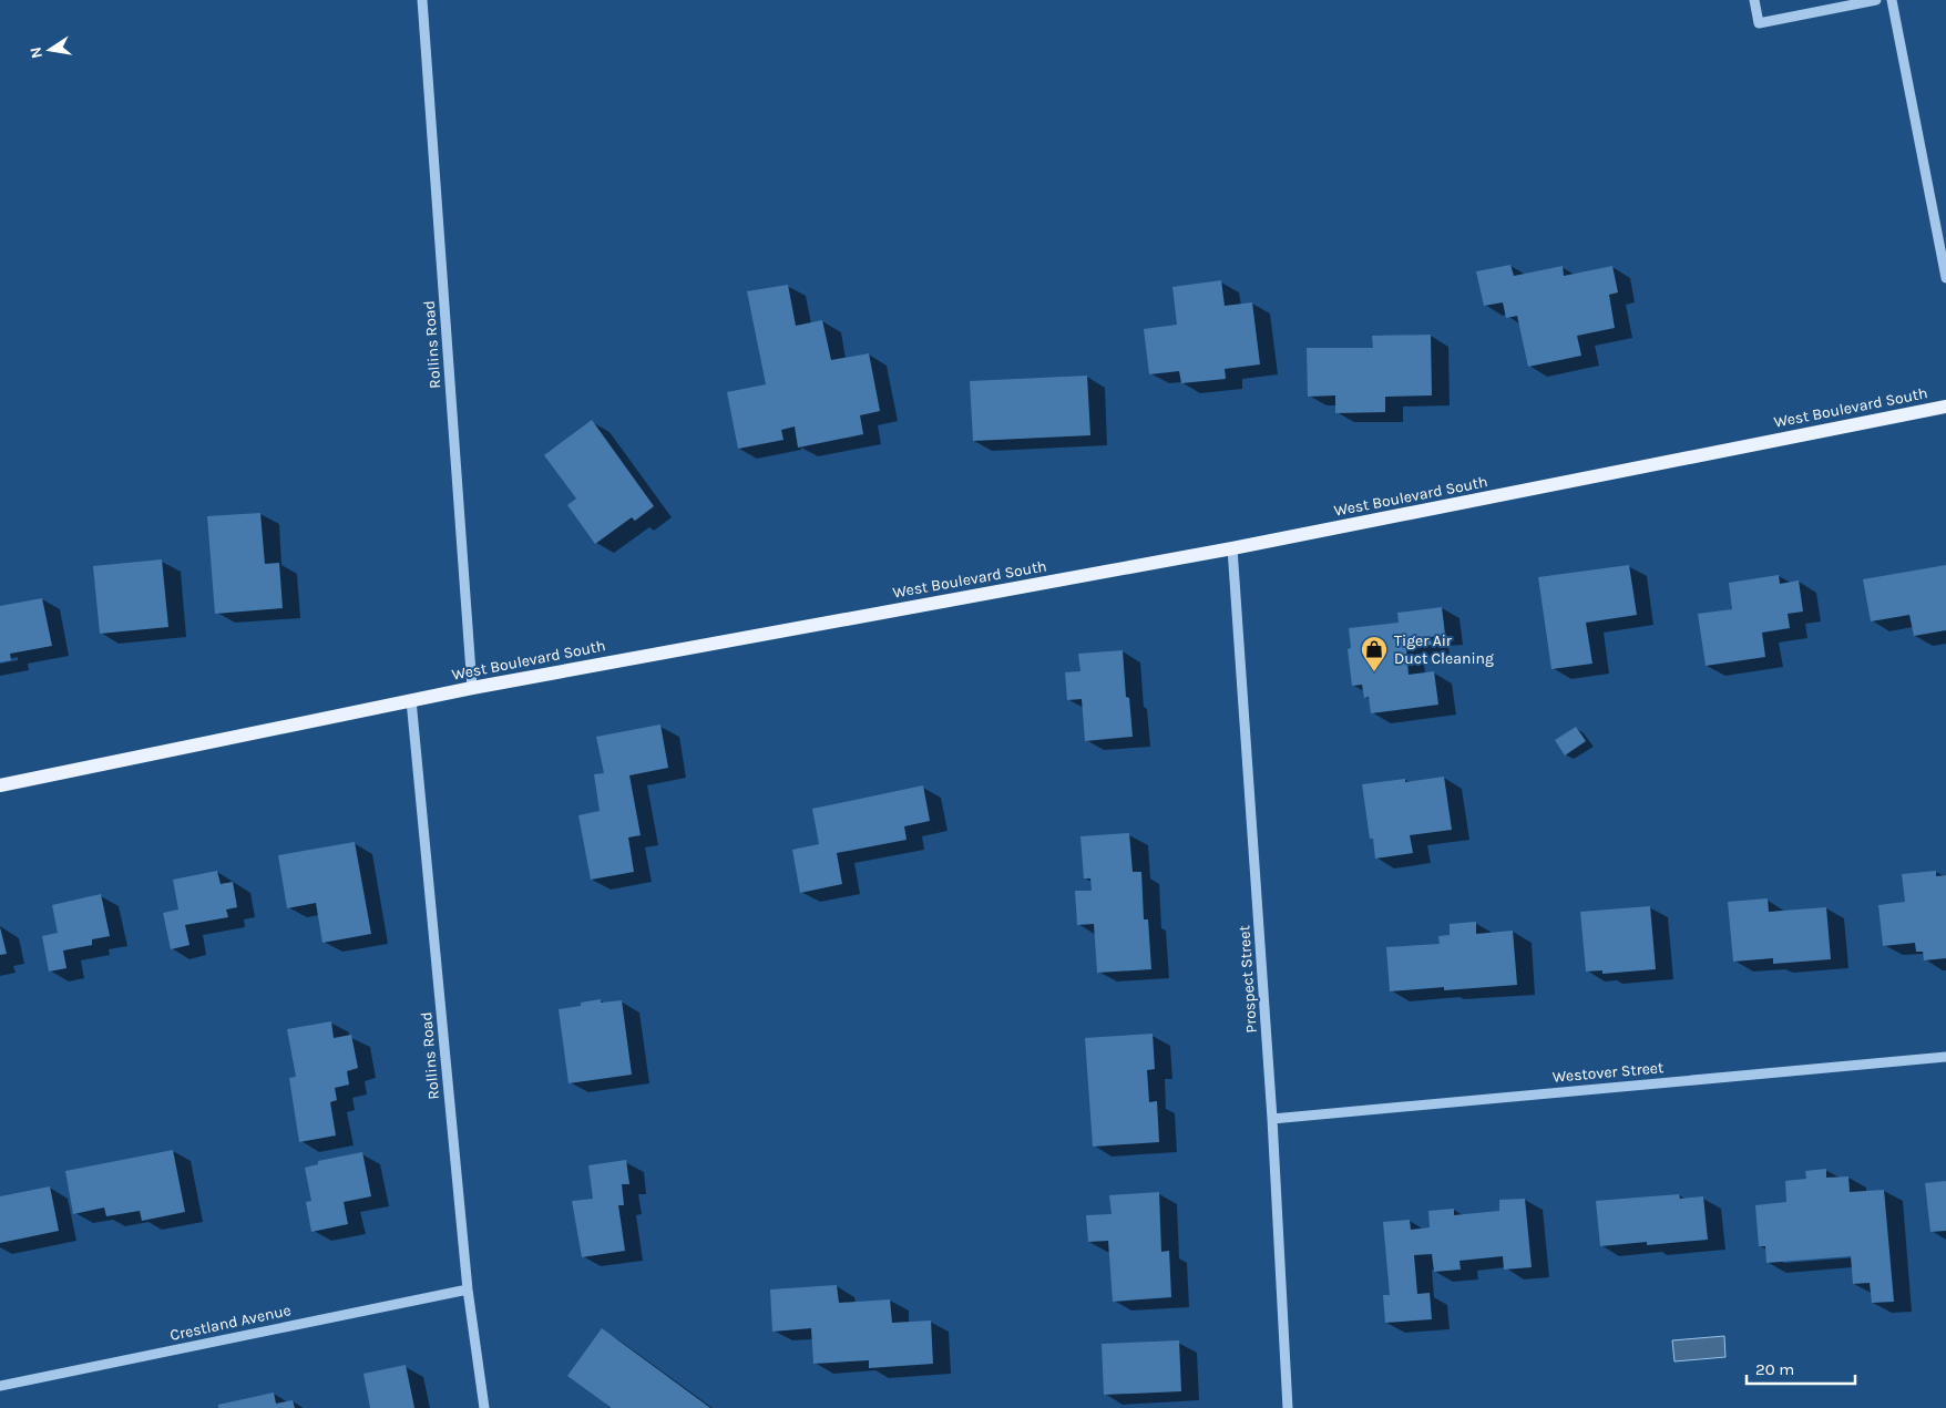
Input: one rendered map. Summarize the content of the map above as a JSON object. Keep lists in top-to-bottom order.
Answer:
{
  "streets": {
    "main road": ["West Boulevard South"],
    "street": [
      "Rollins Road",
      "Prospect Street",
      "Westover Street",
      "Crestland Avenue"
    ]
  },
  "crossings": [
    ["Rollins Road", "West Boulevard South"],
    ["Rollins Road", "Crestland Avenue"],
    ["West Boulevard South", "Prospect Street"],
    ["Prospect Street", "Westover Street"]
  ],
  "places": {
    "shop": ["Tiger Air Duct Cleaning"]
  },
  "scale_bar": "20 m",
  "north": "left"
}
